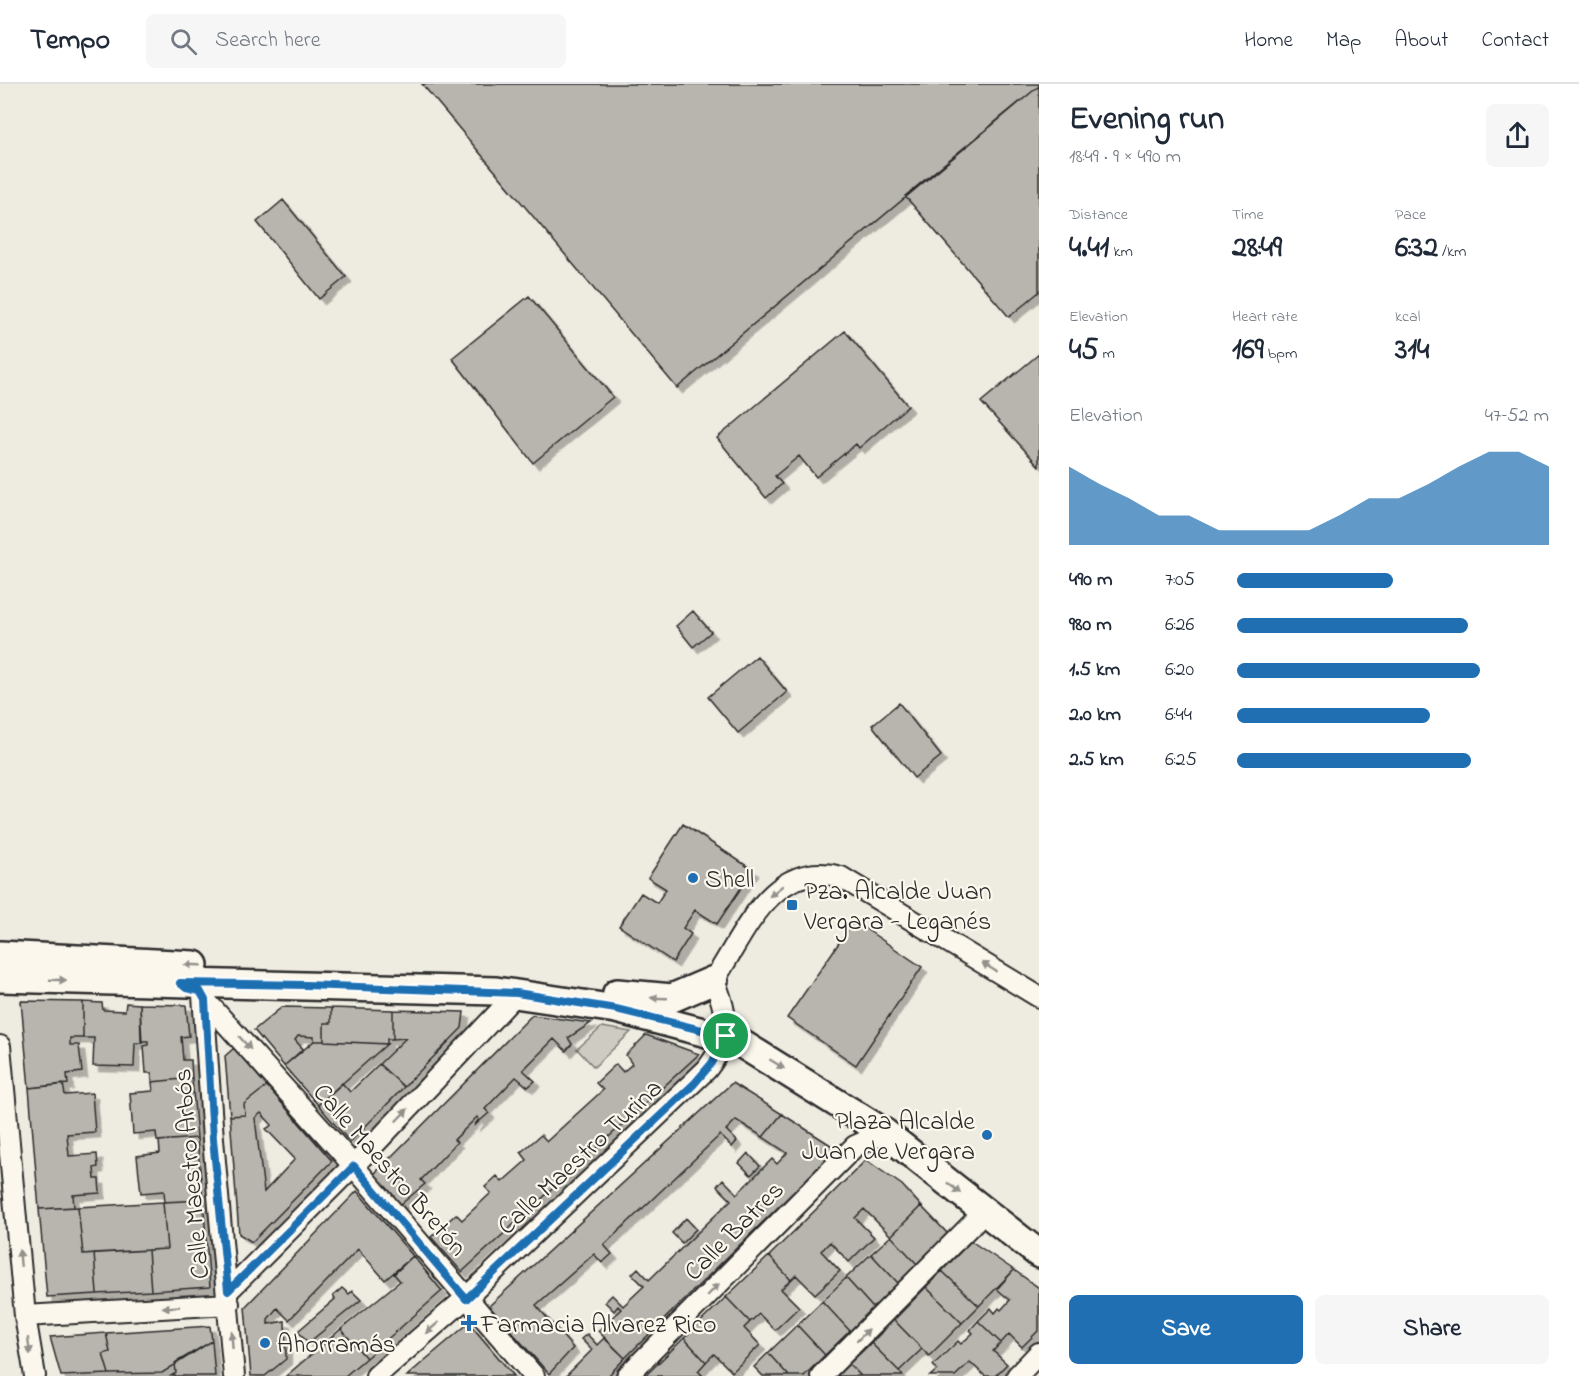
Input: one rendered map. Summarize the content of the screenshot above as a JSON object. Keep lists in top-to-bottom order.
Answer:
{
  "streets": {
    "street": [
      "Calle Maestro Turina",
      "Calle Maestro Bretón",
      "Calle Maestro Arbós",
      "Calle Batres"
    ]
  },
  "crossings": [
    ["Calle Maestro Turina", "Calle Maestro Bretón"],
    ["Calle Maestro Bretón", "Calle Maestro Arbós"]
  ],
  "one_way": ["Calle Maestro Bretón"],
  "places": {
    "other": ["Shell", "Plaza Alcalde Juan de Vergara", "Ahorramás"],
    "transit": ["Pza. Alcalde Juan Vergara - Leganés"],
    "health": ["Farmacia Alvarez Rico"]
  },
  "page": {
    "header": "Tempo",
    "search": "Search here",
    "nav": [
      "Home",
      "Map",
      "About",
      "Contact"
    ],
    "heading": ["Evening run", "18:49 · 9 × 490 m"],
    "stats": [
      ["Distance", "4.41 km"],
      ["Time", "28:49"],
      ["Pace", "6:32 /km"],
      ["Elevation", "45 m"],
      ["Heart rate", "169 bpm"],
      ["kcal", "314"]
    ],
    "chart": ["Elevation", "47–52 m"],
    "list": [
      {
        "name": "490 m",
        "note": "7:05"
      },
      {
        "name": "980 m",
        "note": "6:26"
      },
      {
        "name": "1.5 km",
        "note": "6:20"
      },
      {
        "name": "2.0 km",
        "note": "6:44"
      },
      {
        "name": "2.5 km",
        "note": "6:25"
      }
    ],
    "buttons": ["Save", "Share"]
  }
}
